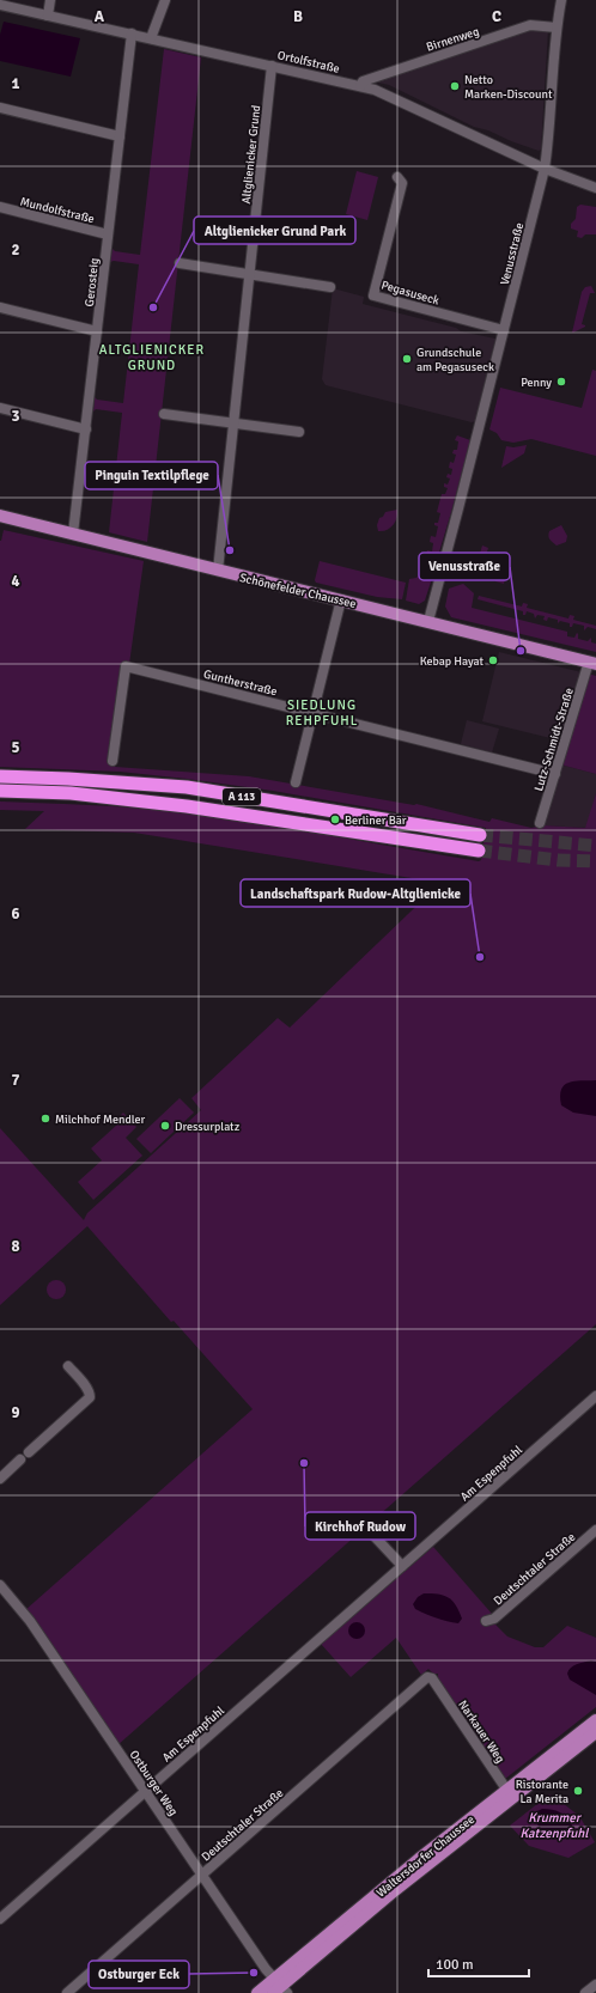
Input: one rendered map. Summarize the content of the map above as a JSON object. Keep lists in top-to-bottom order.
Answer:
{
  "streets": {
    "highway": ["A 113"],
    "main road": ["Schönefelder Chaussee", "Waltersdorfer Chaussee"],
    "street": [
      "Birnenweg",
      "Ortolfstraße",
      "Altglienicker Grund",
      "Mundolfstraße",
      "Venusstraße",
      "Gerosteig",
      "Pegasuseck",
      "Guntherstraße",
      "Lutz-Schmidt-Straße",
      "Am Espenpfuhl",
      "Deutschtaler Straße",
      "Narkauer Weg",
      "Ostburger Weg"
    ]
  },
  "crossings": [
    ["Birnenweg", "Ortolfstraße"],
    ["Birnenweg", "Venusstraße"],
    ["Ortolfstraße", "Altglienicker Grund"],
    ["Ortolfstraße", "Venusstraße"],
    ["Ortolfstraße", "Gerosteig"],
    ["Altglienicker Grund", "Schönefelder Chaussee"],
    ["Mundolfstraße", "Gerosteig"],
    ["Venusstraße", "Pegasuseck"],
    ["Venusstraße", "Schönefelder Chaussee"],
    ["Gerosteig", "Schönefelder Chaussee"],
    ["Schönefelder Chaussee", "Lutz-Schmidt-Straße"],
    ["Guntherstraße", "Lutz-Schmidt-Straße"],
    ["Am Espenpfuhl", "Ostburger Weg"],
    ["Deutschtaler Straße", "Narkauer Weg"],
    ["Deutschtaler Straße", "Ostburger Weg"],
    ["Narkauer Weg", "Waltersdorfer Chaussee"],
    ["Ostburger Weg", "Waltersdorfer Chaussee"]
  ],
  "districts": ["ALTGLIENICKER GRUND", "SIEDLUNG REHPFUHL"],
  "water": ["Krummer Katzenpfuhl"],
  "places": [
    "Netto Marken-Discount",
    "Altglienicker Grund Park",
    "Grundschule am Pegasuseck",
    "Penny",
    "Pinguin Textilpflege",
    "Venusstraße",
    "Kebap Hayat",
    "Berliner Bär",
    "Landschaftspark Rudow-Altglienicke",
    "Milchhof Mendler",
    "Dressurplatz",
    "Kirchhof Rudow",
    "Ristorante La Merita",
    "Ostburger Eck"
  ],
  "scale_bar": "100 m",
  "grid": {
    "columns": ["A", "B", "C"],
    "rows": [
      "1",
      "2",
      "3",
      "4",
      "5",
      "6",
      "7",
      "8",
      "9"
    ]
  }
}
